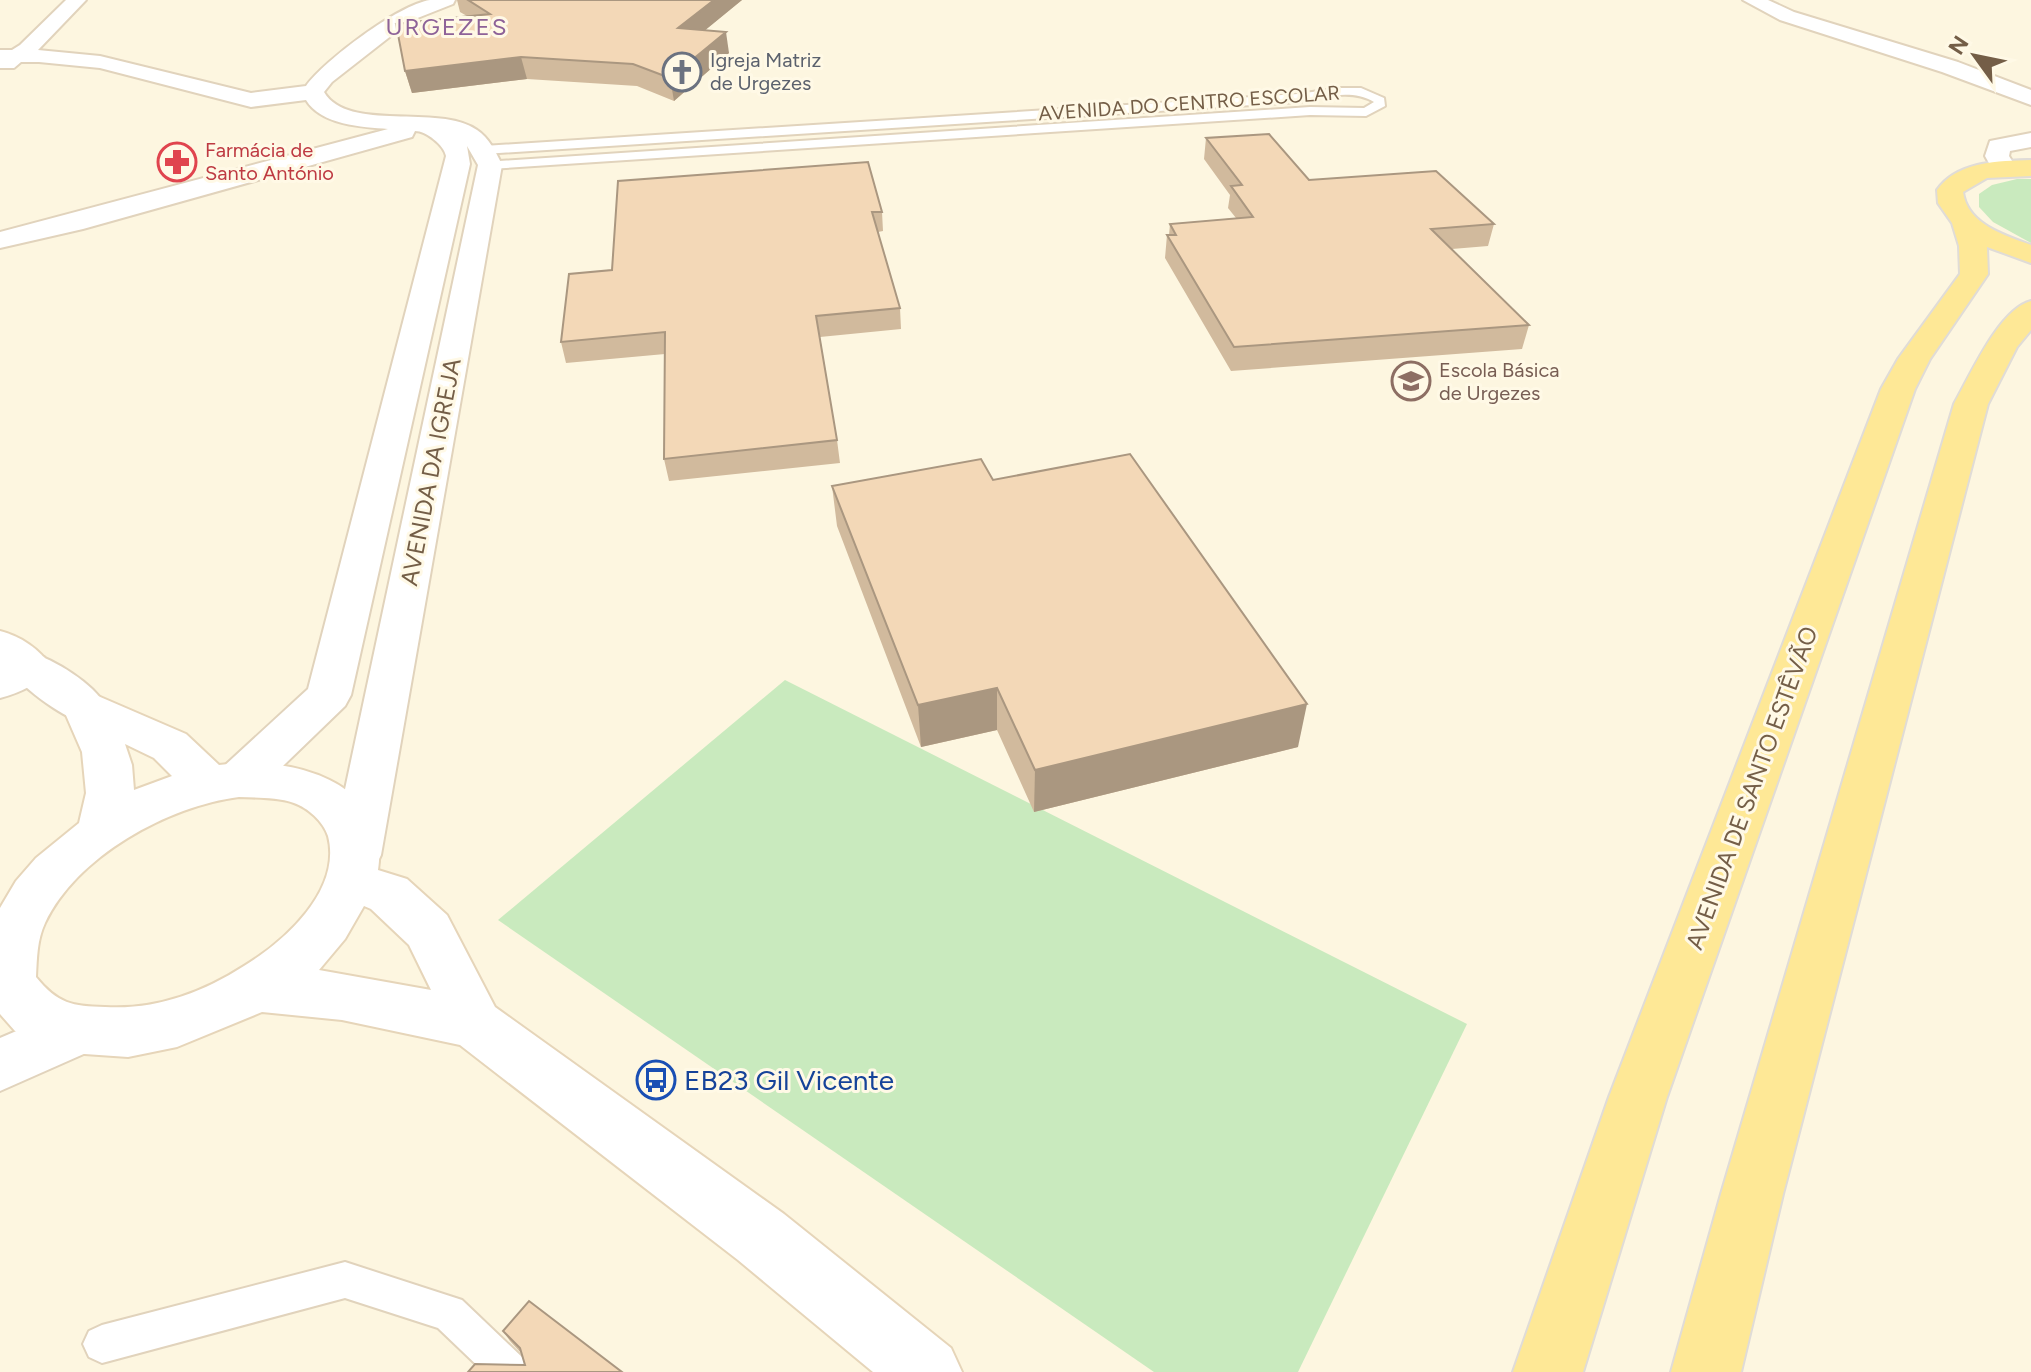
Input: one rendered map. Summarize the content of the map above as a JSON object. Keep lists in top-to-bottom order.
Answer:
{
  "streets": {
    "main road": ["AVENIDA DE SANTO ESTÊVÃO"],
    "street": ["AVENIDA DA IGREJA"],
    "lane": ["AVENIDA DO CENTRO ESCOLAR"]
  },
  "crossings": [
    ["AVENIDA DO CENTRO ESCOLAR", "AVENIDA DA IGREJA"]
  ],
  "districts": ["URGEZES"],
  "places": {
    "church": ["Igreja Matriz de Urgezes"],
    "pharmacy": ["Farmácia de Santo António"],
    "school or university": ["Escola Básica de Urgezes"],
    "bus stop": ["EB23 Gil Vicente"]
  },
  "north": "top left"
}
